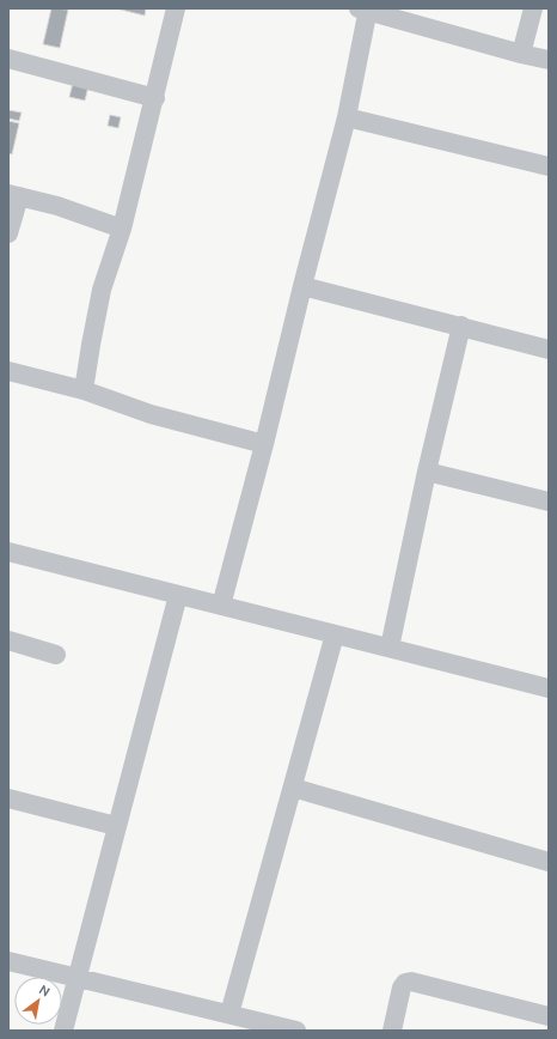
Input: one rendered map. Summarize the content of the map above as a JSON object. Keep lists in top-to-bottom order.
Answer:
{
  "north": "top right"
}
